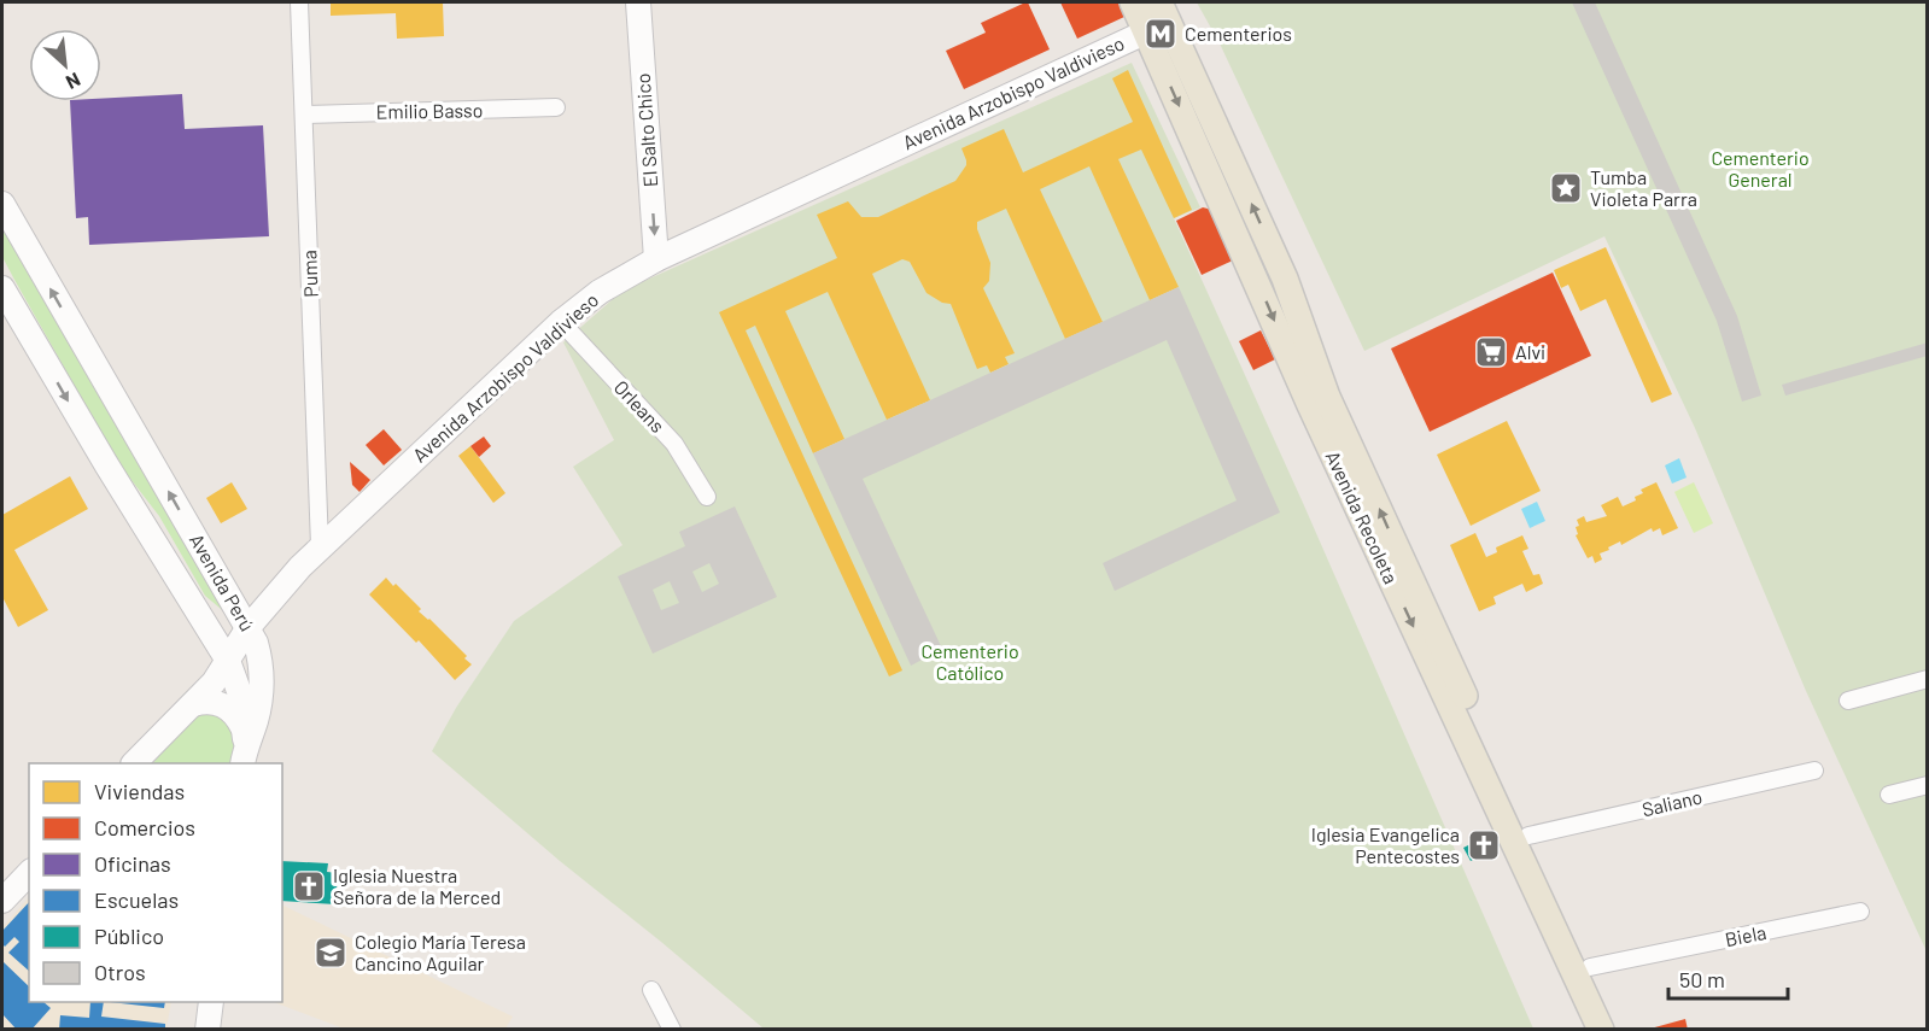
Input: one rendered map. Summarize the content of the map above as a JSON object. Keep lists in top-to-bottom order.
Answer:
{
  "streets": {
    "main road": [
      "Avenida Arzobispo Valdivieso",
      "El Salto Chico",
      "Avenida Recoleta",
      "Avenida Perú"
    ],
    "street": [
      "Emilio Basso",
      "Puma",
      "Orleans",
      "Saliano",
      "Biela"
    ]
  },
  "crossings": [
    ["Avenida Arzobispo Valdivieso", "El Salto Chico"],
    ["Avenida Arzobispo Valdivieso", "Puma"],
    ["Avenida Arzobispo Valdivieso", "Orleans"],
    ["Avenida Arzobispo Valdivieso", "Avenida Recoleta"],
    ["Avenida Arzobispo Valdivieso", "Avenida Perú"],
    ["Emilio Basso", "Puma"],
    ["Avenida Recoleta", "Saliano"],
    ["Avenida Recoleta", "Biela"]
  ],
  "one_way": ["El Salto Chico"],
  "parks": ["Cementerio General", "Cementerio Católico"],
  "places": {
    "metro station": ["Cementerios"],
    "place": ["Tumba Violeta Parra"],
    "supermarket": ["Alvi"],
    "church": ["Iglesia Evangelica Pentecostes", "Iglesia Nuestra Señora de la Merced"],
    "school or university": ["Colegio María Teresa Cancino Aguilar"]
  },
  "legend": [
    "Viviendas",
    "Comercios",
    "Oficinas",
    "Escuelas",
    "Público",
    "Otros"
  ],
  "scale_bar": "50 m",
  "north": "bottom right"
}
